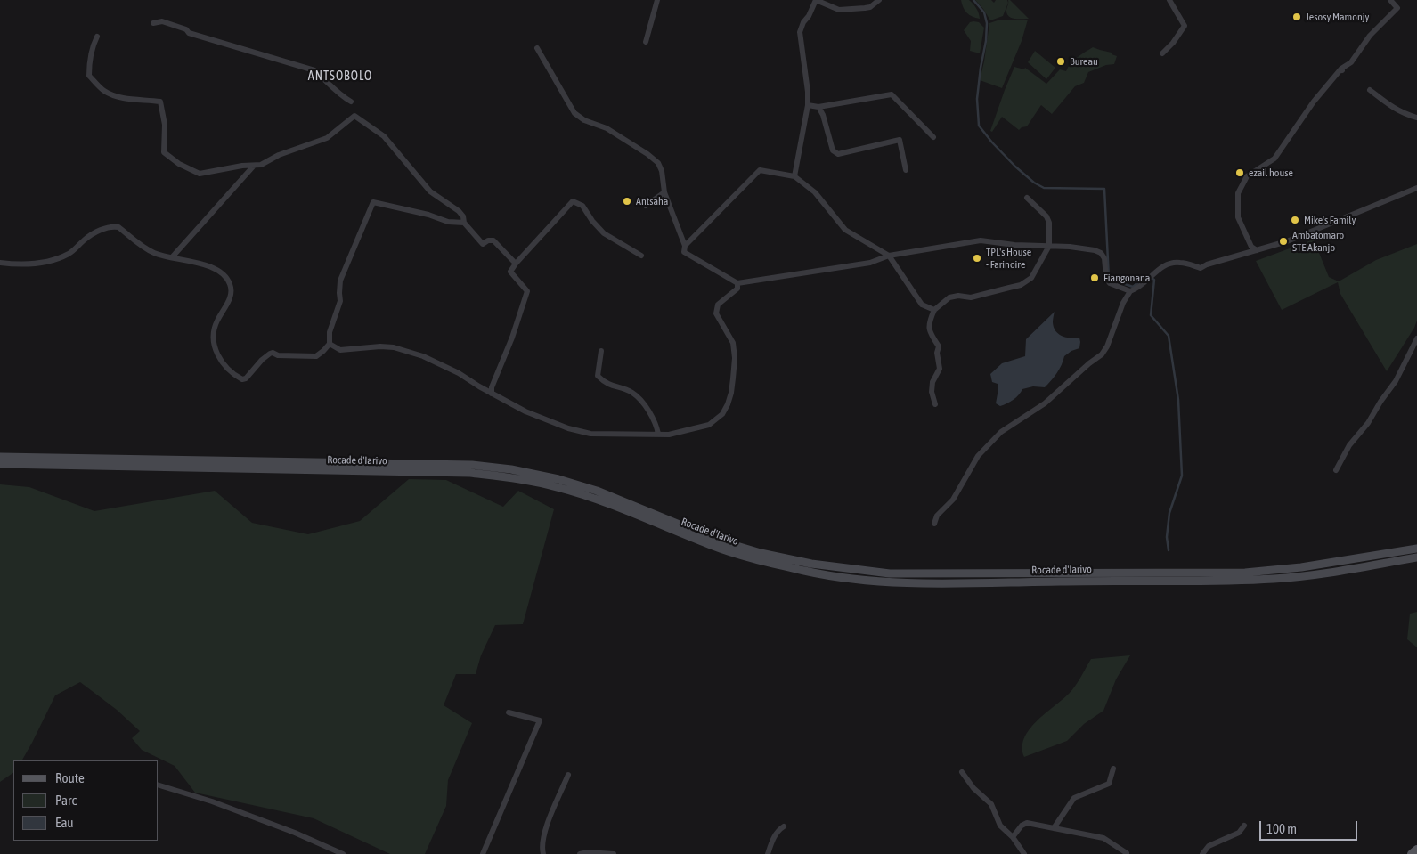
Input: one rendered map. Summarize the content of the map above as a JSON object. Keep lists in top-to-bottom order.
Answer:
{
  "streets": {
    "main road": ["Rocade d'Iarivo"]
  },
  "districts": ["ANTSOBOLO"],
  "places": [
    "Jesosy Mamonjy",
    "Bureau",
    "ezail house",
    "Antsaha",
    "Mike's Family",
    "Ambatomaro STE Akanjo",
    "TPL's House - Farinoire",
    "Fiangonana"
  ],
  "legend": ["Route", "Parc", "Eau"],
  "scale_bar": "100 m"
}
